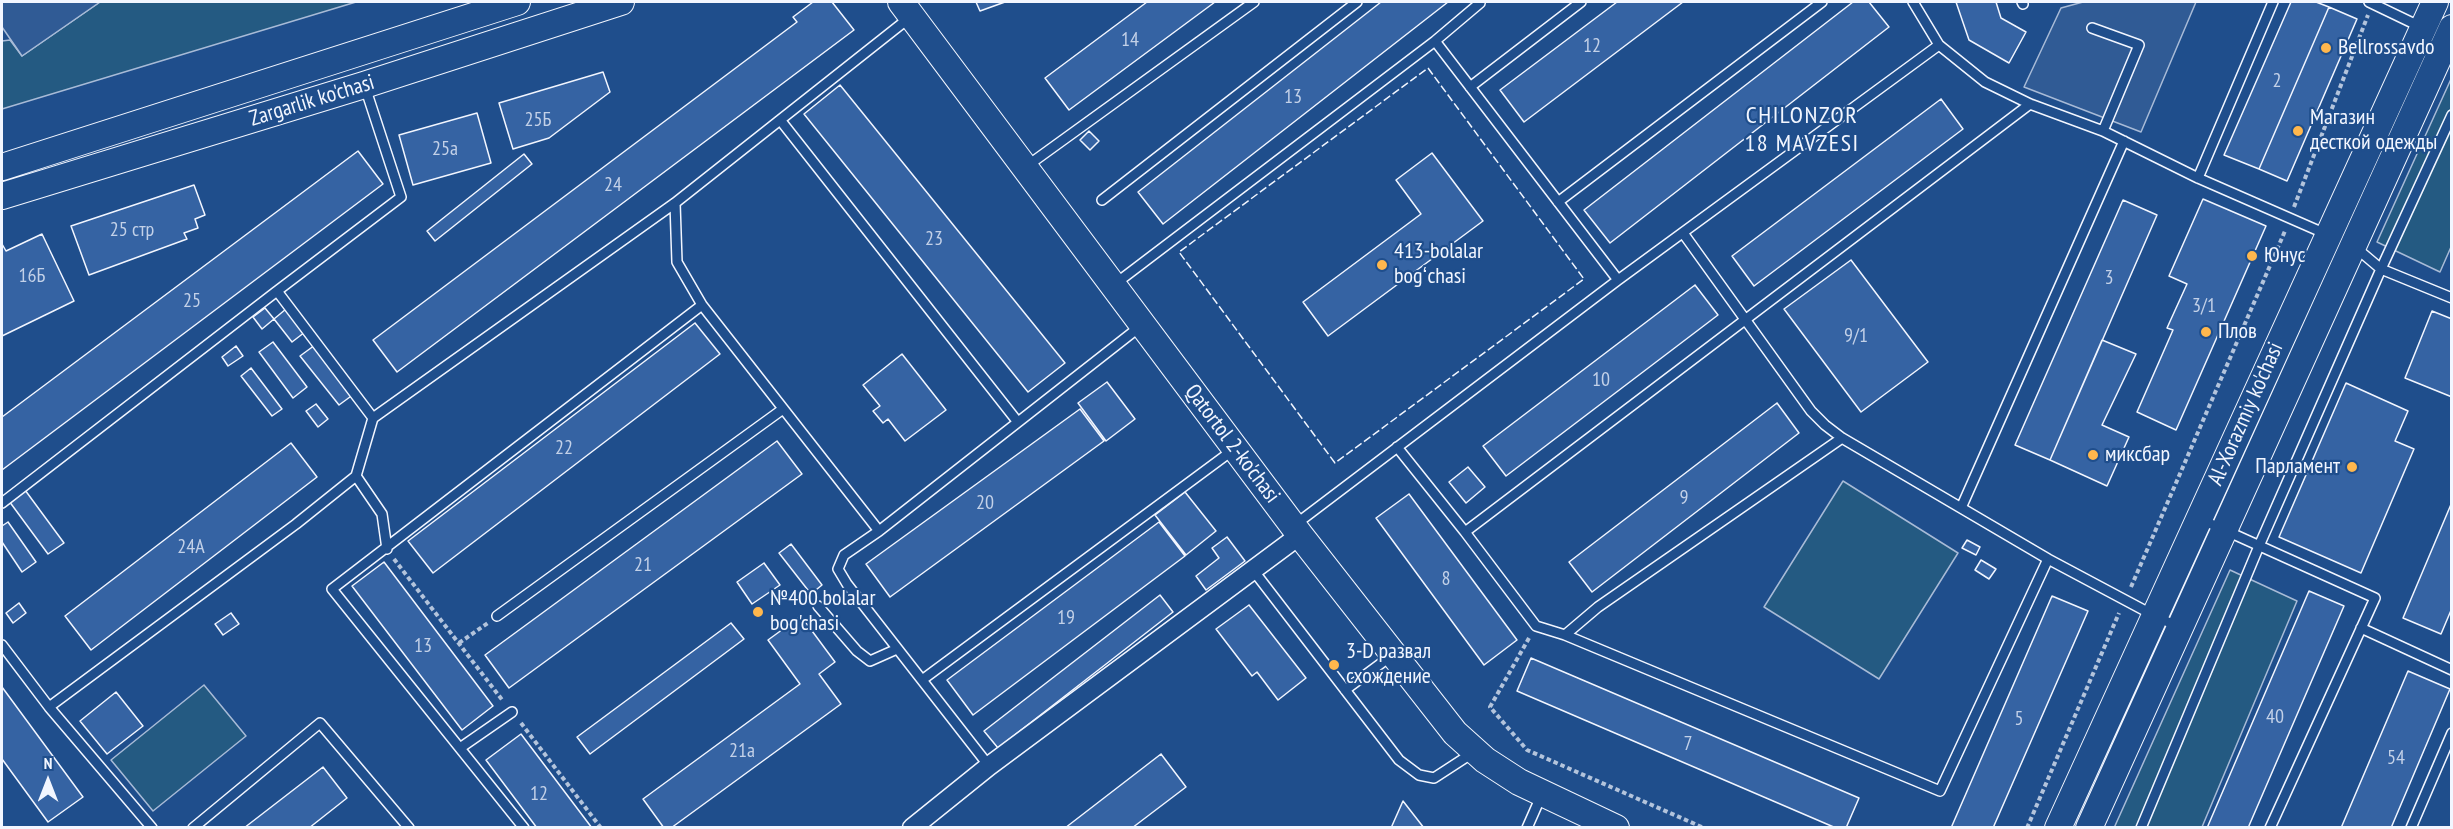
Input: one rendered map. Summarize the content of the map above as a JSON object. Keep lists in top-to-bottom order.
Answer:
{
  "streets": {
    "main road": ["Zargarlik ko'chasi", "Al-Xorazmiy ko'chasi", "Qatortol 2-ko'chasi"]
  },
  "districts": ["CHILONZOR 18 MAVZESI"],
  "places": [
    "Bellrossavdo",
    "Магазин десткой одежды",
    "Юнус",
    "413-bolalar bogʻchasi",
    "Плов",
    "миксбар",
    "Парламент",
    "№400 bolalar bog'chasi",
    "3-D развал схождение"
  ],
  "house_numbers": [
    "14",
    "12",
    "2",
    "13",
    "25Б",
    "25a",
    "24",
    "25 cтр",
    "23",
    "16Б",
    "3",
    "25",
    "3/1",
    "9/1",
    "10",
    "22",
    "9",
    "20",
    "24A",
    "21",
    "8",
    "19",
    "13",
    "40",
    "5",
    "7",
    "21a",
    "54",
    "12"
  ],
  "north": "top"
}
